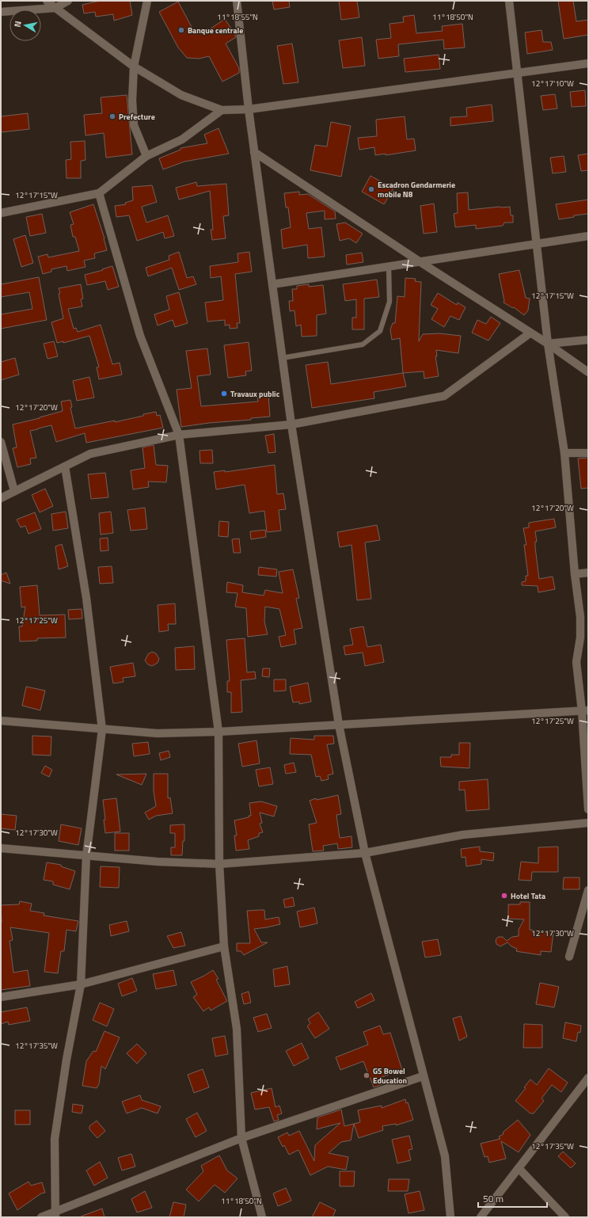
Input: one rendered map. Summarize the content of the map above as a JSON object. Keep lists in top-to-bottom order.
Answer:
{
  "places": [
    "Banque centrale",
    "Prefecture",
    "Escadron Gendarmerie mobile N8",
    "Travaux public",
    "Hotel Tata",
    "GS Bowel Education"
  ],
  "scale_bar": "50 m",
  "north": "left",
  "coordinates": [
    "11°18'55\"N",
    "11°18'50\"N",
    "12°17'10\"W",
    "12°17'15\"W",
    "12°17'20\"W",
    "12°17'25\"W",
    "12°17'30\"W",
    "12°17'35\"W"
  ]
}
